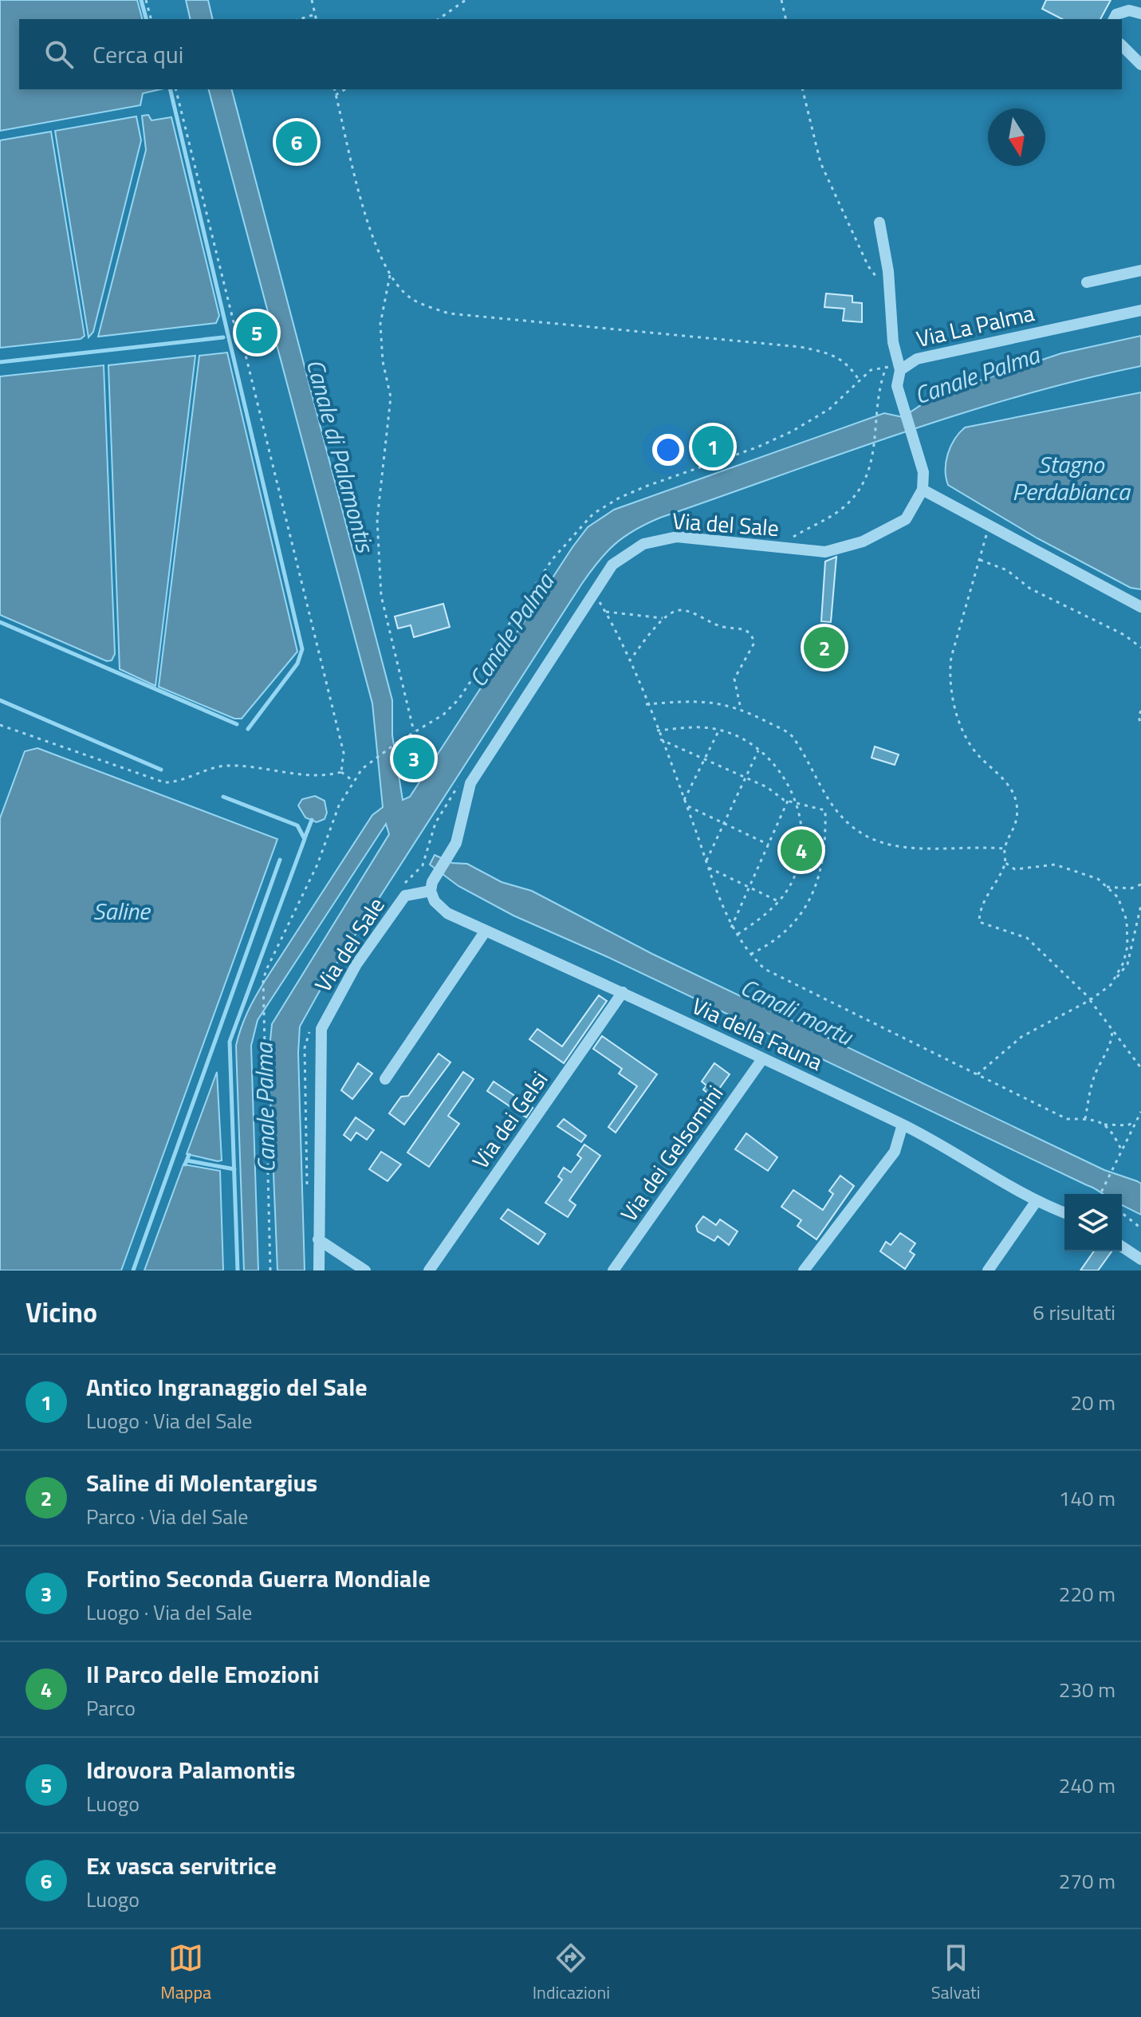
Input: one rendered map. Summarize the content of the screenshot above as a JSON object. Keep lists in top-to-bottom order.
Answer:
{
  "streets": {
    "street": [
      "Via La Palma",
      "Via del Sale",
      "Via della Fauna",
      "Via dei Gelsi",
      "Via dei Gelsomini"
    ]
  },
  "crossings": [
    ["Via del Sale", "Via della Fauna"],
    ["Via della Fauna", "Via dei Gelsi"],
    ["Via della Fauna", "Via dei Gelsomini"]
  ],
  "water": [
    "Canale Palma",
    "Canale di Palamontis",
    "Stagno Perdabianca",
    "Saline",
    "Canali mortu"
  ],
  "north": "bottom",
  "page": {
    "search": "Cerca qui",
    "pins": [
      "6",
      "5",
      "1",
      "2",
      "3",
      "4"
    ],
    "heading": ["Vicino", "6 risultati"],
    "list": [
      {
        "mark": "1",
        "name": "Antico Ingranaggio del Sale",
        "note": "Luogo · Via del Sale",
        "value": "20 m"
      },
      {
        "mark": "2",
        "name": "Saline di Molentargius",
        "note": "Parco · Via del Sale",
        "value": "140 m"
      },
      {
        "mark": "3",
        "name": "Fortino Seconda Guerra Mondiale",
        "note": "Luogo · Via del Sale",
        "value": "220 m"
      },
      {
        "mark": "4",
        "name": "Il Parco delle Emozioni",
        "note": "Parco",
        "value": "230 m"
      },
      {
        "mark": "5",
        "name": "Idrovora Palamontis",
        "note": "Luogo",
        "value": "240 m"
      },
      {
        "mark": "6",
        "name": "Ex vasca servitrice",
        "note": "Luogo",
        "value": "270 m"
      }
    ],
    "nav": ["Mappa", "Indicazioni", "Salvati"]
  }
}
